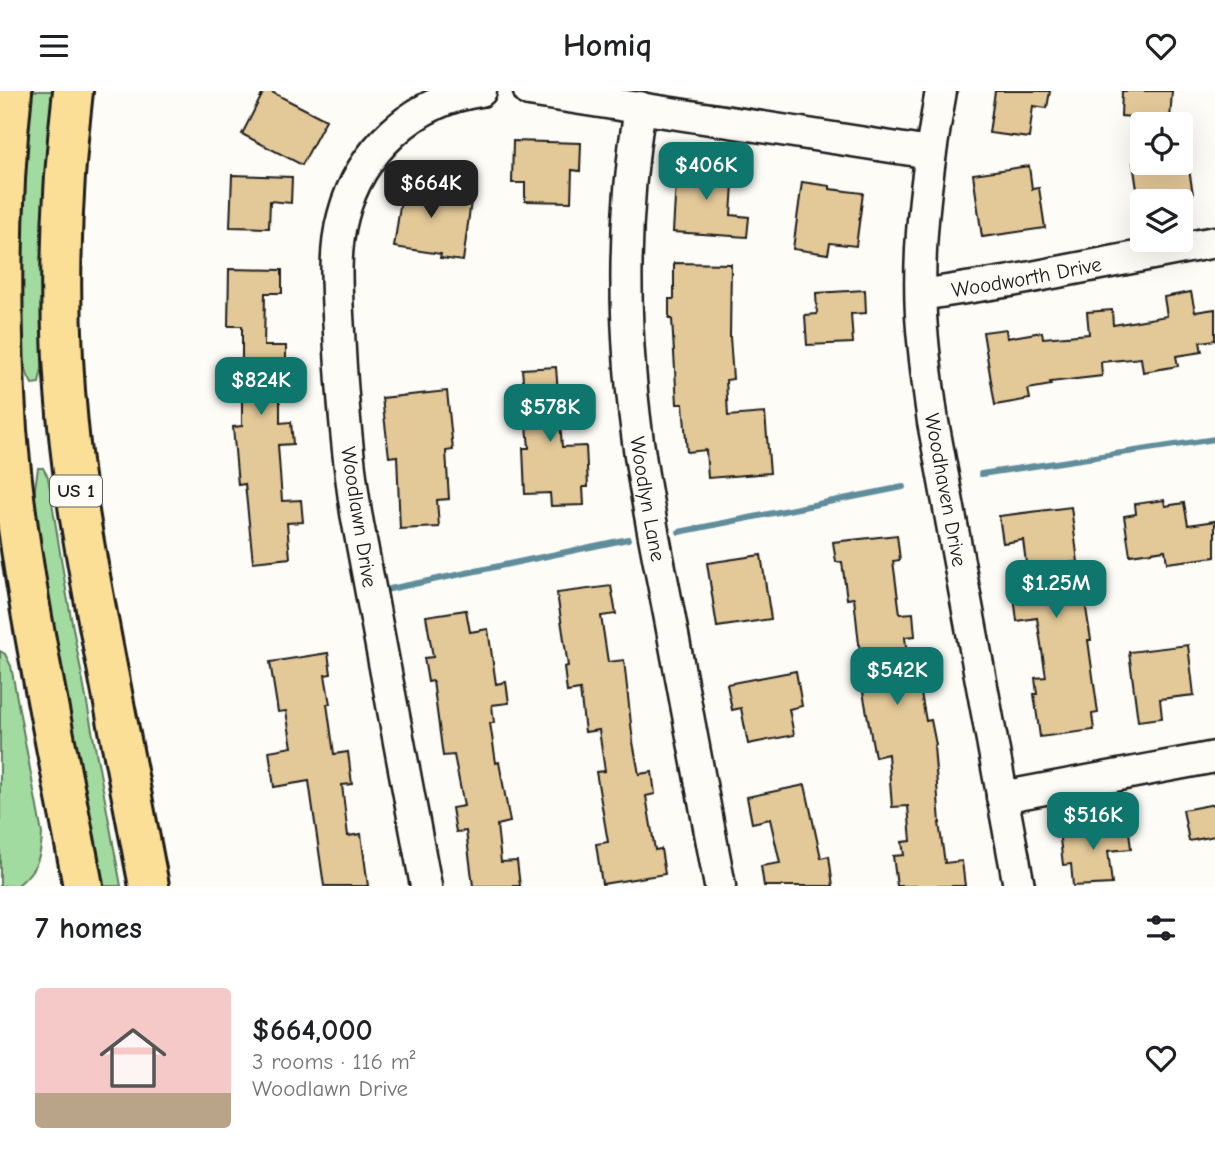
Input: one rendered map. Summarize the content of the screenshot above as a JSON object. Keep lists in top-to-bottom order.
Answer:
{
  "streets": {
    "main road": ["US 1"],
    "street": [
      "Woodworth Drive",
      "Woodhaven Drive",
      "Woodlyn Lane",
      "Woodlawn Drive"
    ]
  },
  "crossings": [
    ["Woodworth Drive", "Woodhaven Drive"]
  ],
  "page": {
    "header": "Homiq",
    "price": [
      "$406K",
      "$664K",
      "$824K",
      "$578K",
      "$1.25M",
      "$542K",
      "$516K"
    ],
    "heading": "7 homes",
    "list": [
      {
        "name": "$664,000",
        "note": "3 rooms · 116 m² · Woodlawn Drive"
      }
    ]
  }
}
